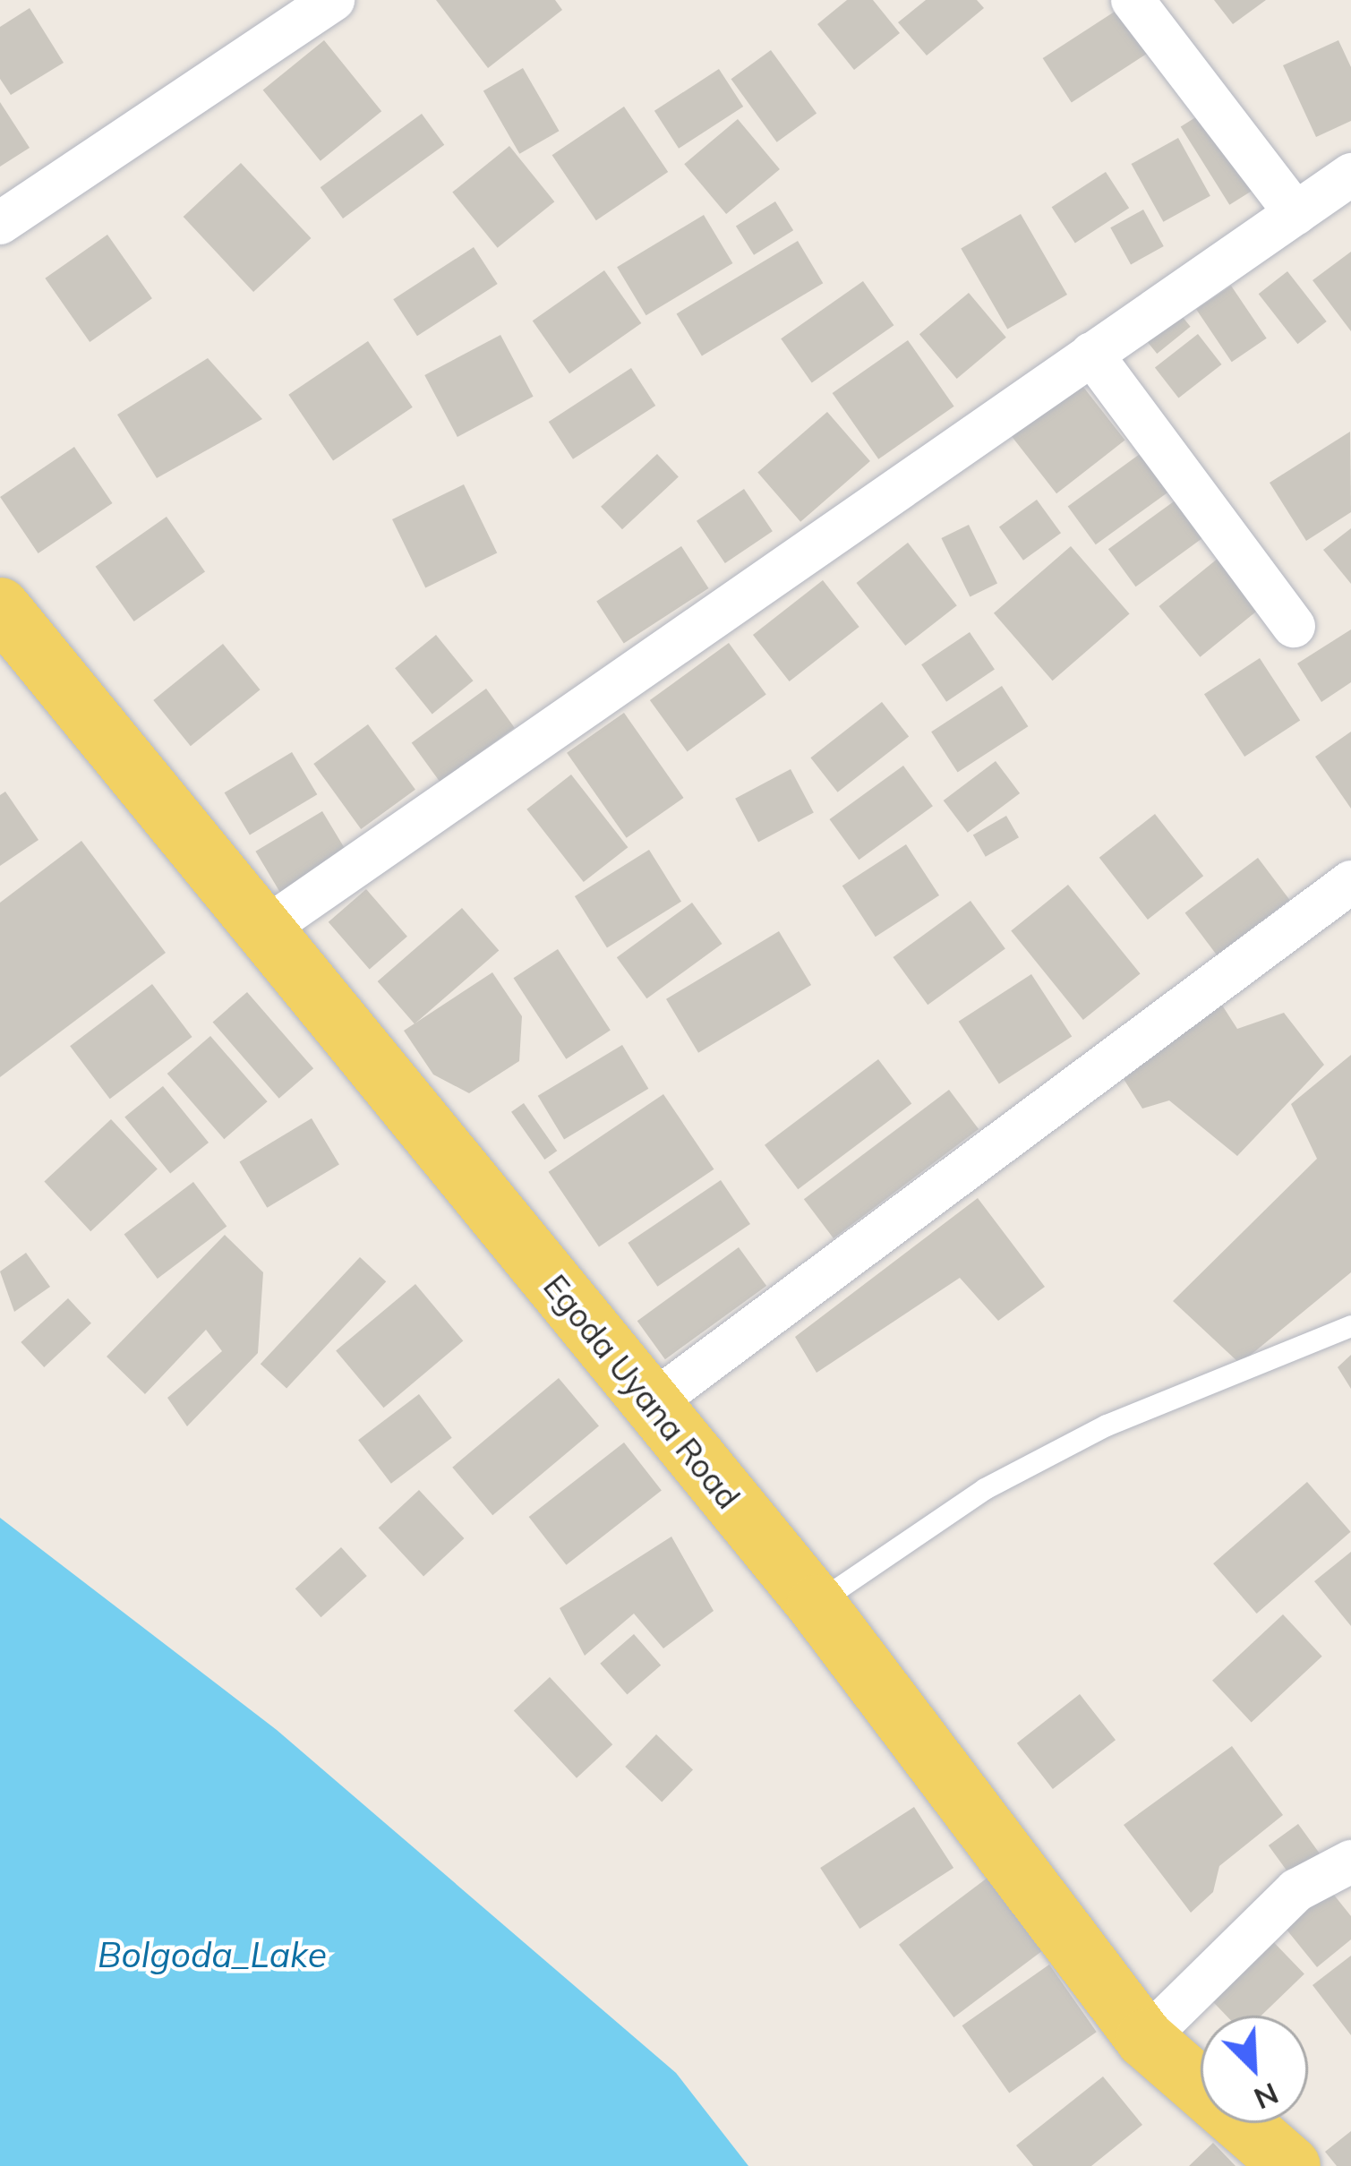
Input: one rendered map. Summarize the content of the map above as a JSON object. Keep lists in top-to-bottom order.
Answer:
{
  "streets": {
    "main road": ["Egoda Uyana Road"]
  },
  "water": ["Bolgoda_Lake"],
  "north": "bottom right"
}
